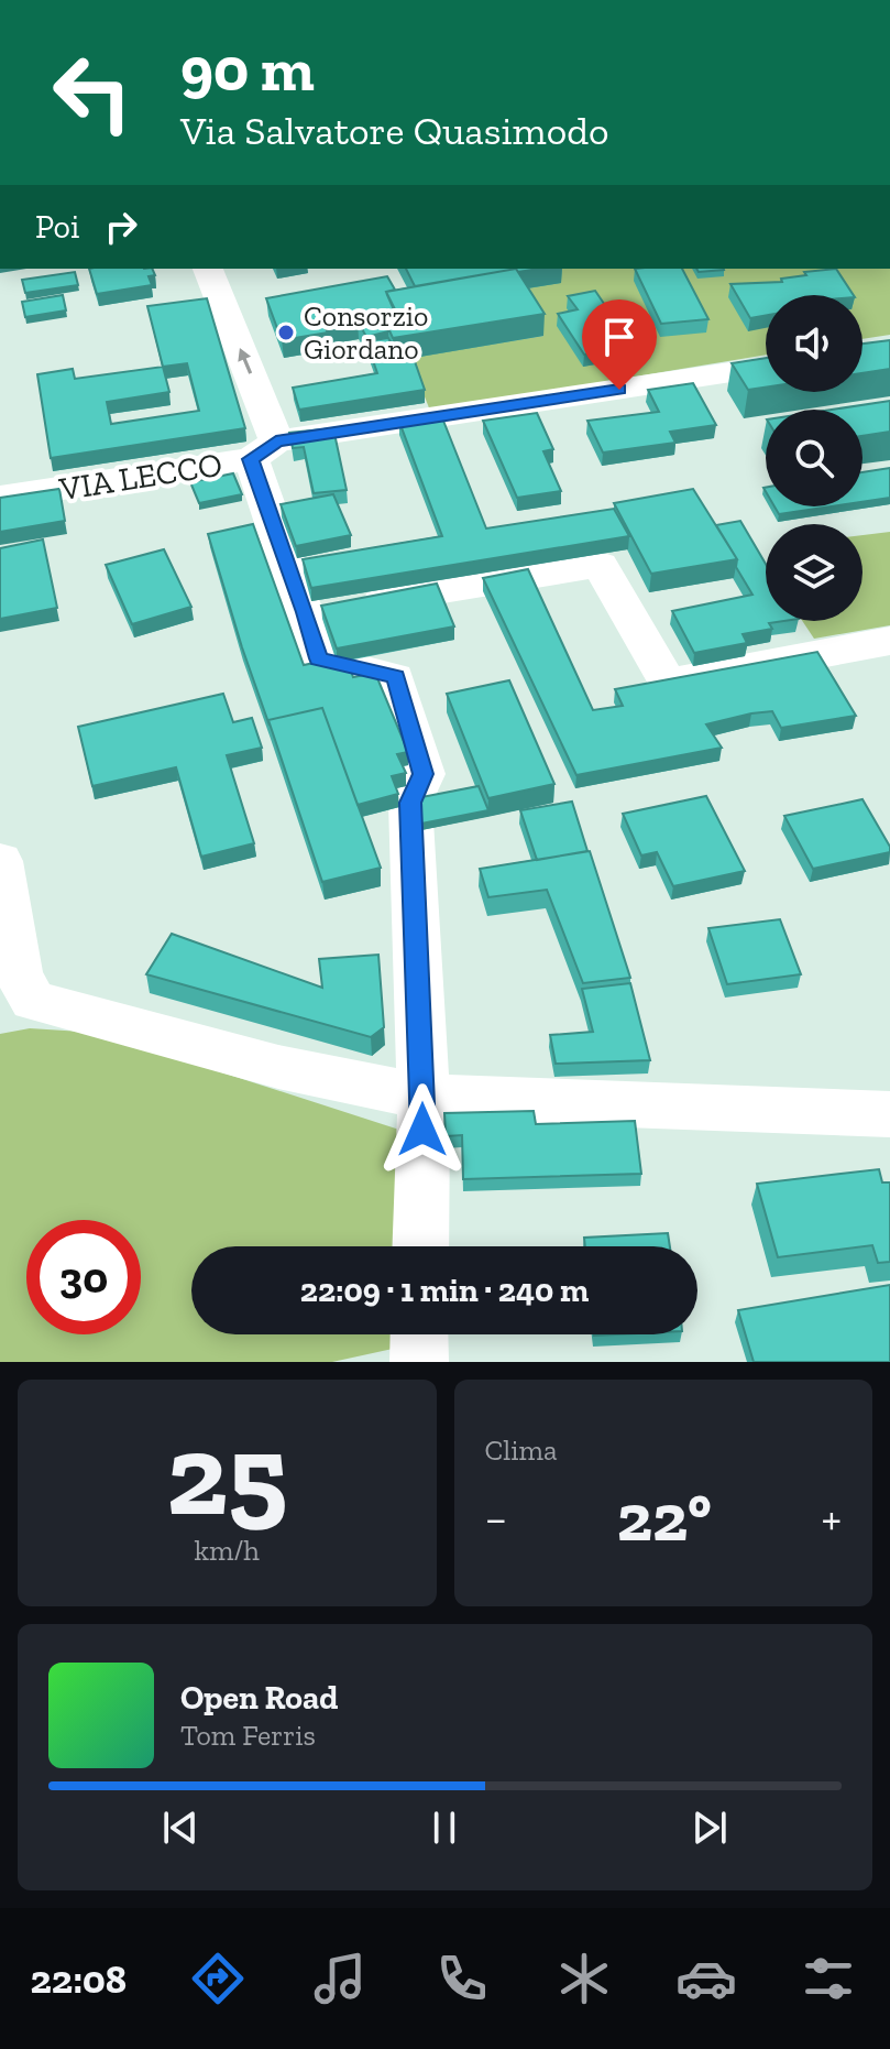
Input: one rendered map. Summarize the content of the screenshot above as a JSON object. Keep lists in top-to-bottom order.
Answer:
{
  "streets": {
    "street": ["VIA LECCO"]
  },
  "places": ["Consorzio Giordano"],
  "page": {
    "turn": ["90 m", "Via Salvatore Quasimodo"],
    "then": "Poi",
    "limit": "30",
    "trip": "22:09 · 1 min · 240 m",
    "tile": [
      ["25", "km/h"],
      "Clima"
    ],
    "heat": ["−", "22°", "+"],
    "song": ["Open Road", "Tom Ferris"],
    "tabs": "22:08"
  }
}
